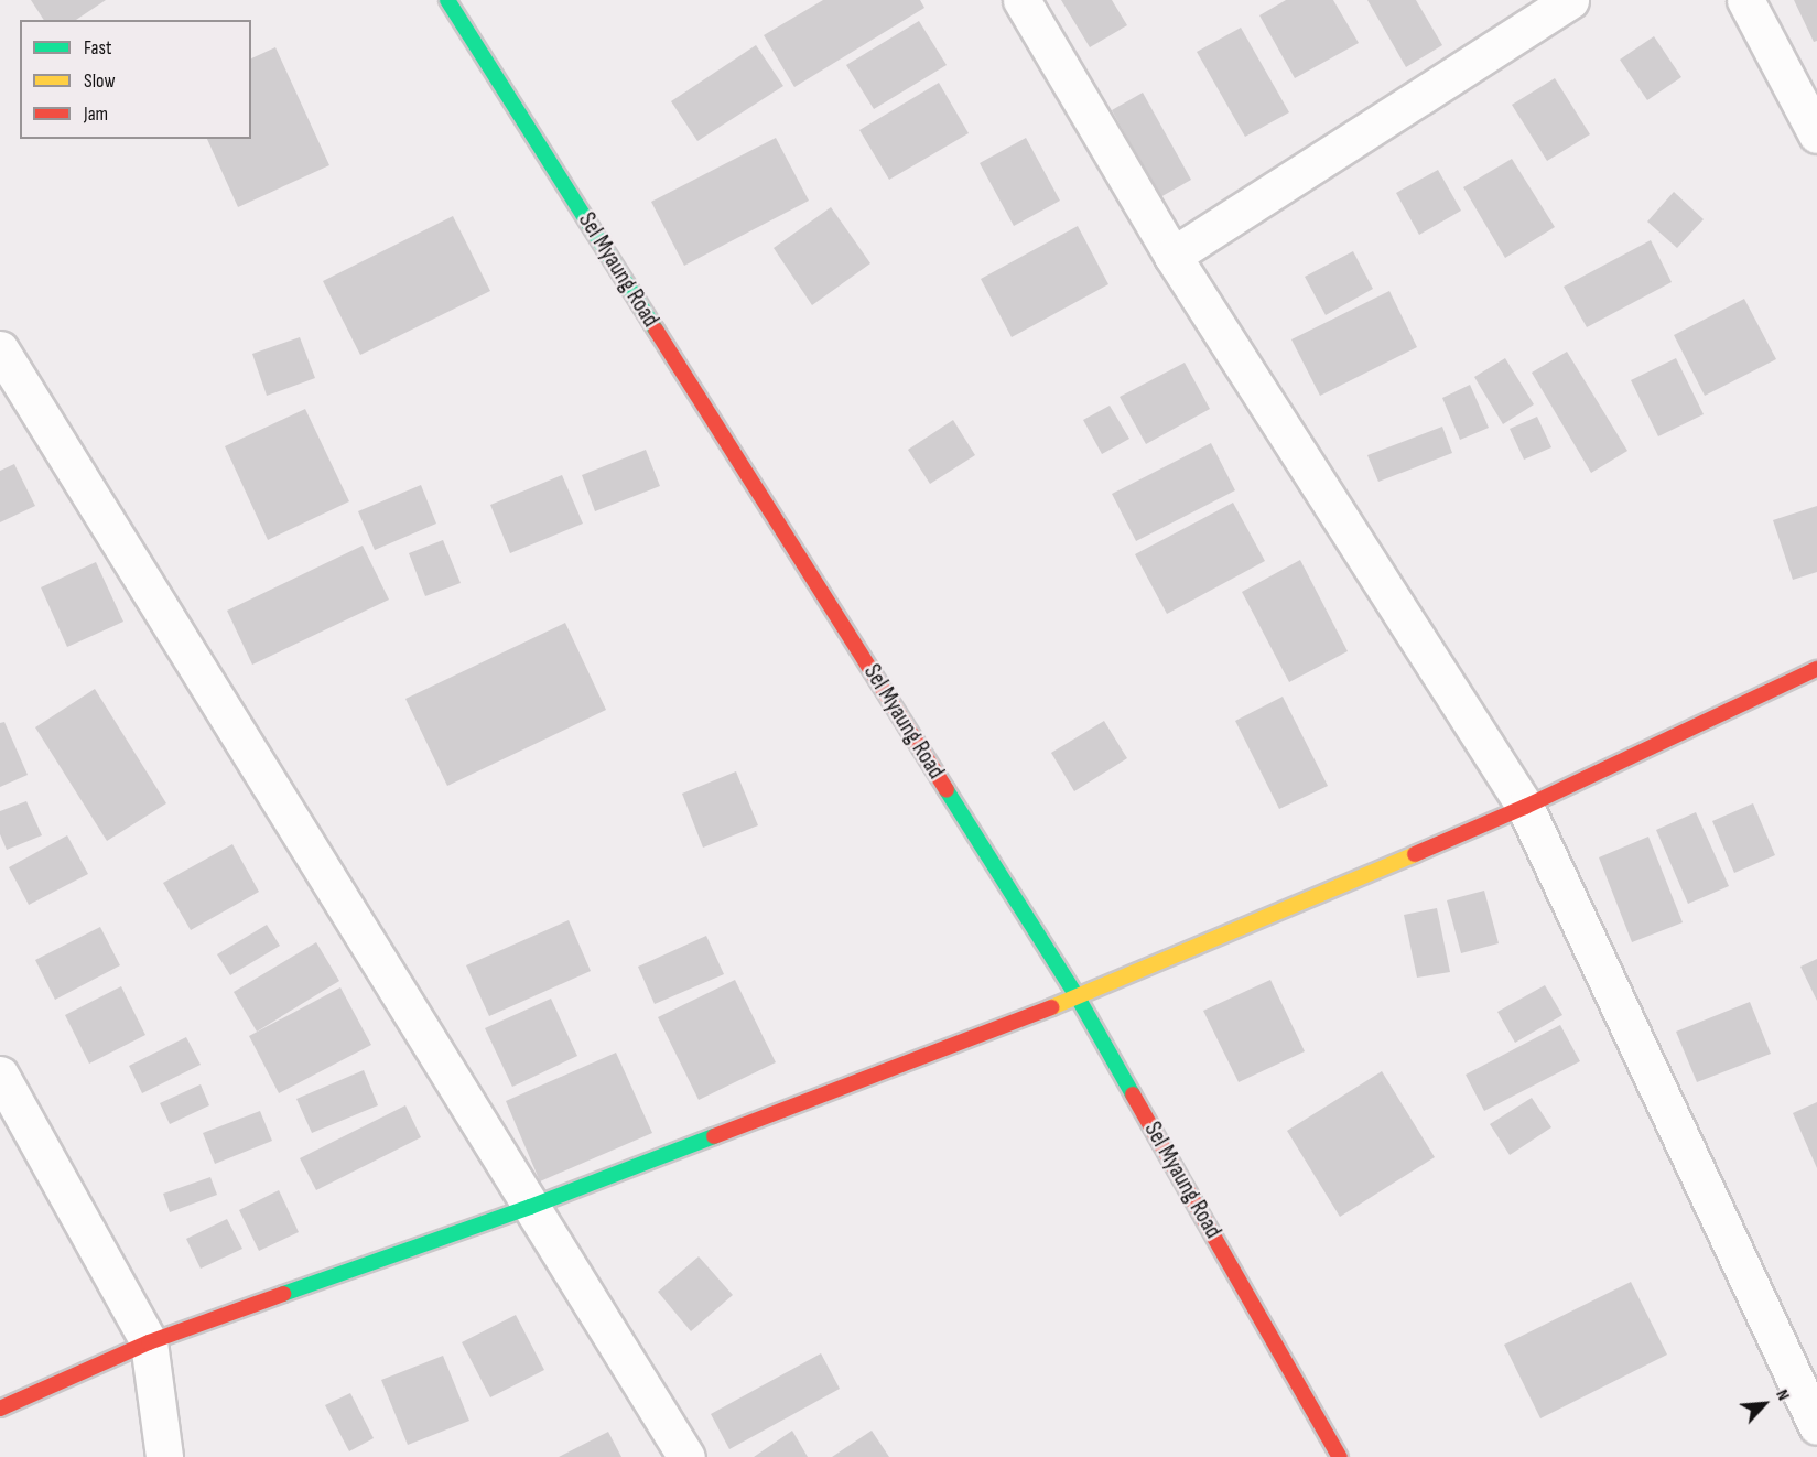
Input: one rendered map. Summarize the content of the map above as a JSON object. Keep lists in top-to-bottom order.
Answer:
{
  "streets": {
    "street": ["Sel Myaung Road"]
  },
  "legend": ["Fast", "Slow", "Jam"],
  "north": "top right"
}
